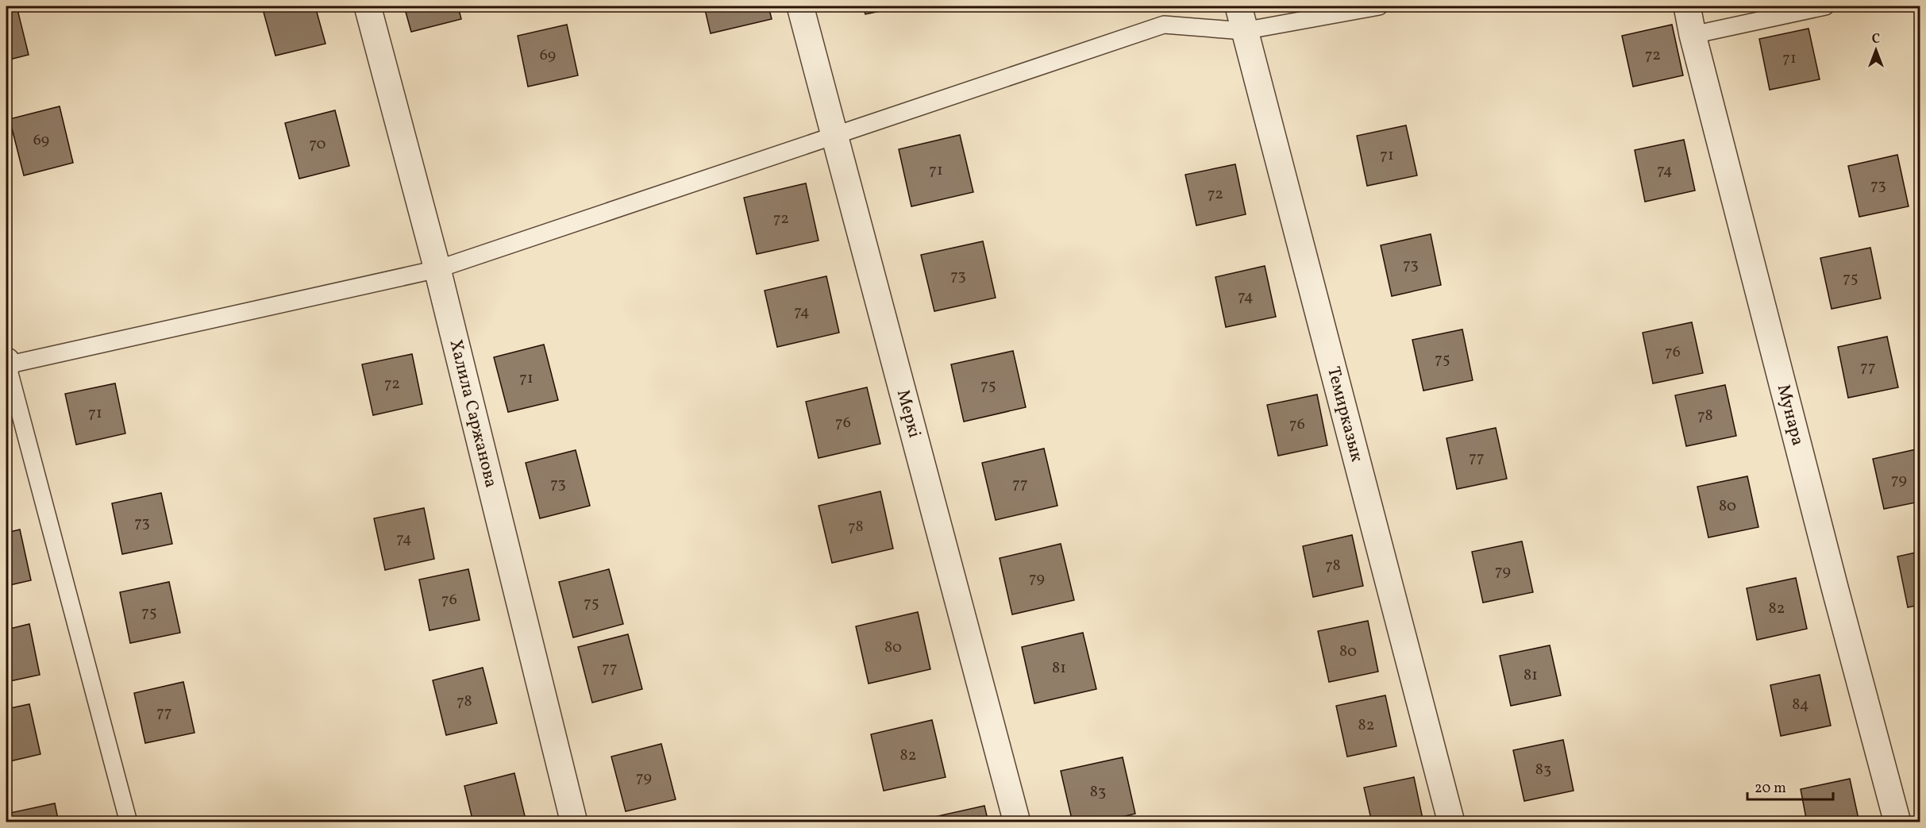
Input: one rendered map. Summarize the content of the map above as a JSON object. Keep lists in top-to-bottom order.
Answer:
{
  "streets": {
    "street": [
      "Халила Саржанова",
      "Меркі",
      "Темирказык",
      "Мунара"
    ]
  },
  "house_numbers": [
    "69",
    "72",
    "71",
    "69",
    "70",
    "71",
    "71",
    "74",
    "73",
    "72",
    "72",
    "73",
    "73",
    "75",
    "74",
    "74",
    "76",
    "75",
    "77",
    "71",
    "72",
    "75",
    "71",
    "78",
    "76",
    "76",
    "77",
    "79",
    "73",
    "77",
    "80",
    "73",
    "78",
    "74",
    "78",
    "79",
    "79",
    "76",
    "75",
    "82",
    "75",
    "80",
    "80",
    "77",
    "81",
    "81",
    "78",
    "84",
    "77",
    "82",
    "82",
    "83",
    "79",
    "83"
  ],
  "scale_bar": "20 m",
  "north": "top"
}
